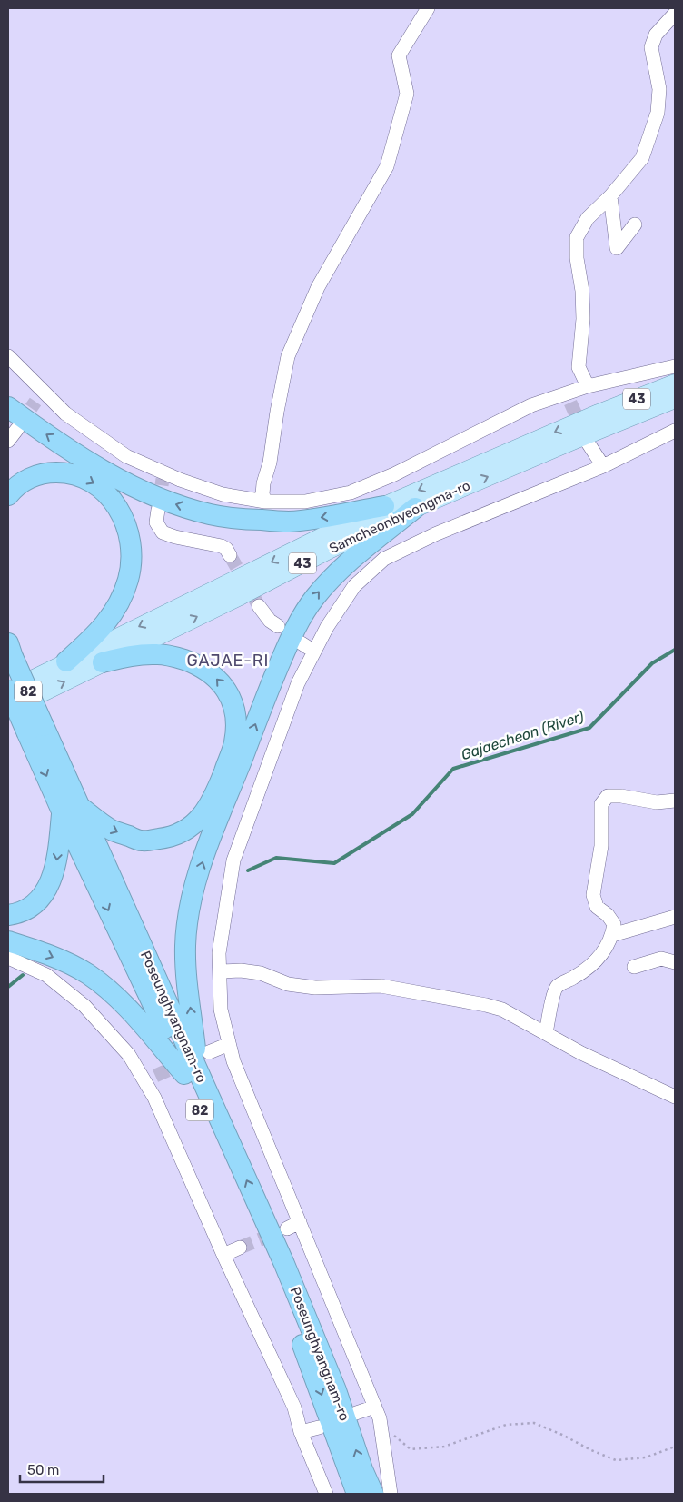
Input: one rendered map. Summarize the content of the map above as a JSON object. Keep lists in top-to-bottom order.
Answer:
{
  "streets": {
    "highway": ["82", "Poseunghyangnam-ro"],
    "main road": ["43", "Samcheonbyeongma-ro"]
  },
  "crossings": [
    ["Samcheonbyeongma-ro", "Poseunghyangnam-ro"]
  ],
  "districts": ["GAJAE-RI"],
  "water": ["Gajaecheon (River)"],
  "scale_bar": "50 m"
}
